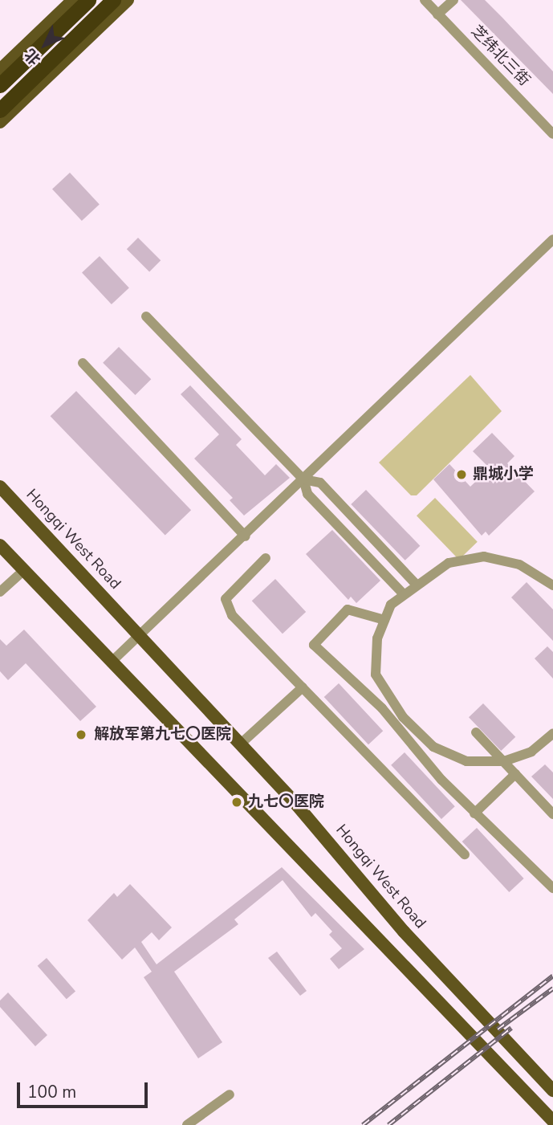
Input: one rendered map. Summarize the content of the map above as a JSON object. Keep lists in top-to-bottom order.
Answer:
{
  "streets": {
    "main road": ["Hongqi West Road"],
    "street": ["芝纬北三街"]
  },
  "places": ["鼎城小学", "解放军第九七〇医院", "九七〇医院"],
  "scale_bar": "100 m",
  "north": "bottom left"
}
